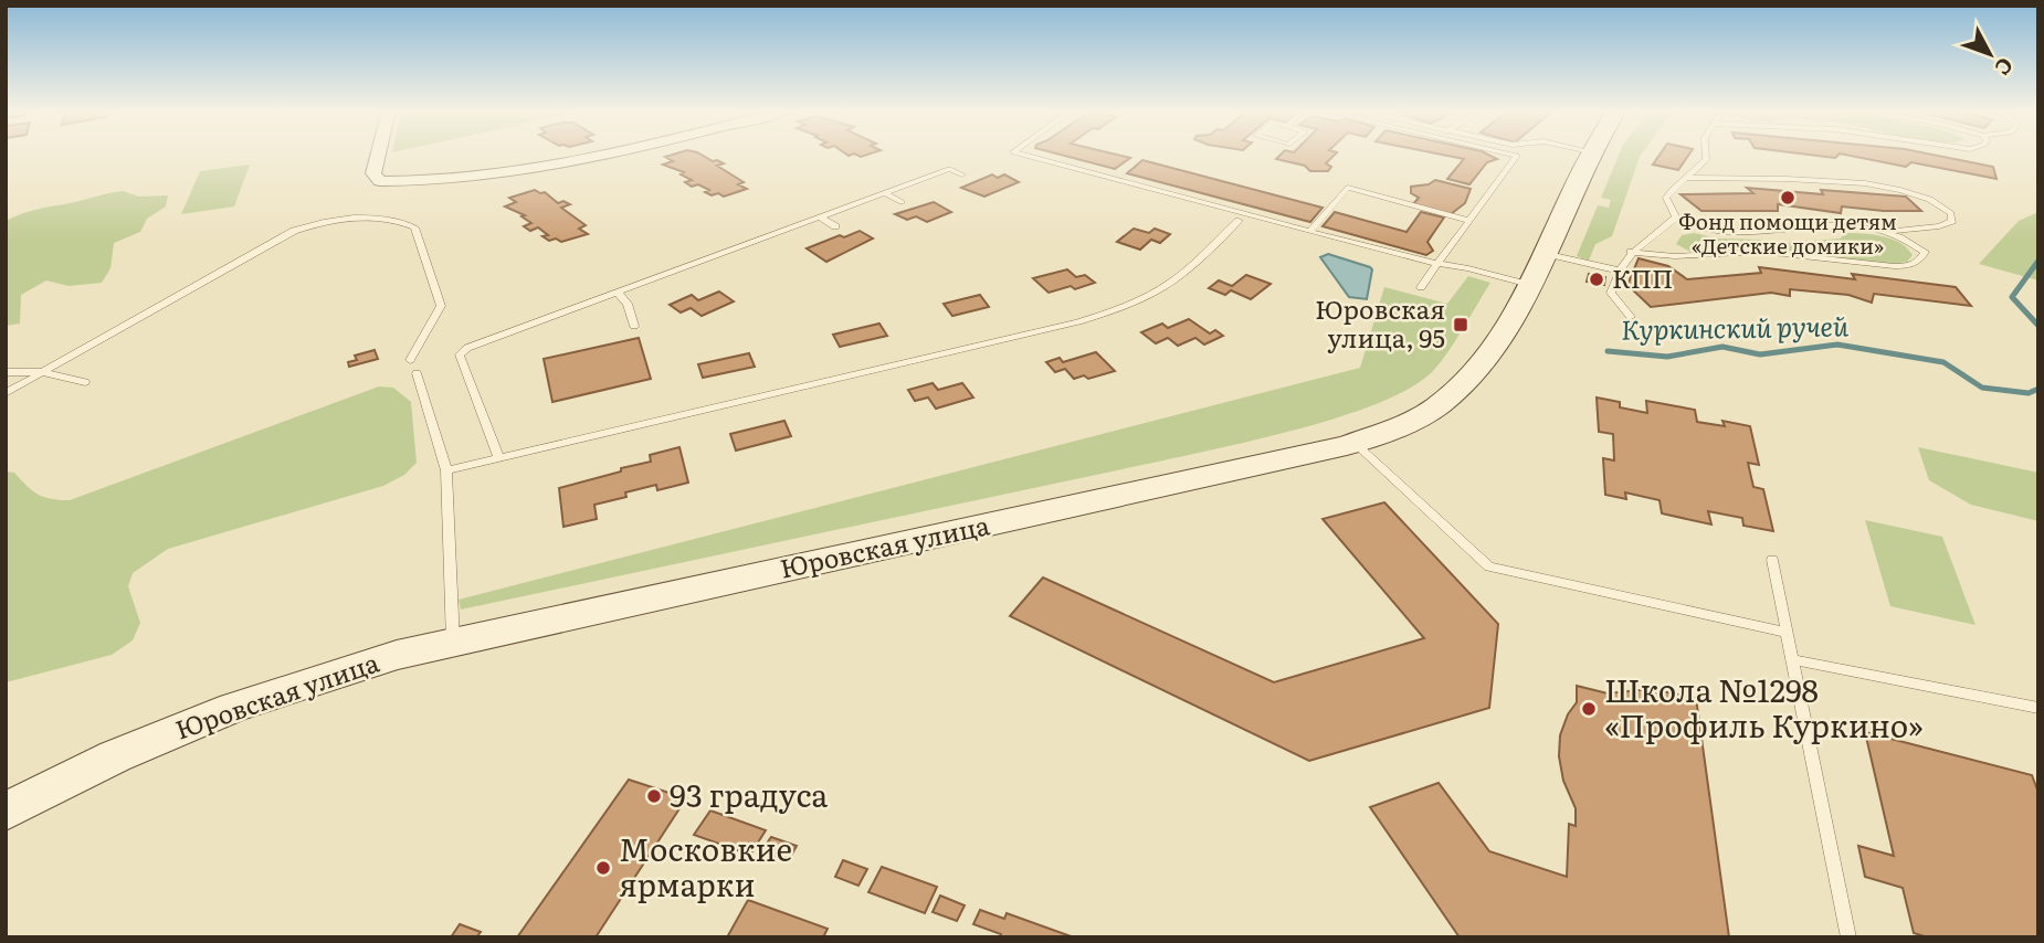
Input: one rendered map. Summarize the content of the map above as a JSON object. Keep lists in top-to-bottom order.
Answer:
{
  "streets": {
    "street": ["Юровская улица"]
  },
  "water": ["Куркинский ручей"],
  "places": {
    "other": [
      "Фонд помощи детям «Детские домики»",
      "КПП",
      "Школа №1298 «Профиль Куркино»",
      "93 градуса",
      "Московкие ярмарки"
    ],
    "transit": ["Юровская улица, 95"]
  },
  "north": "bottom right"
}
